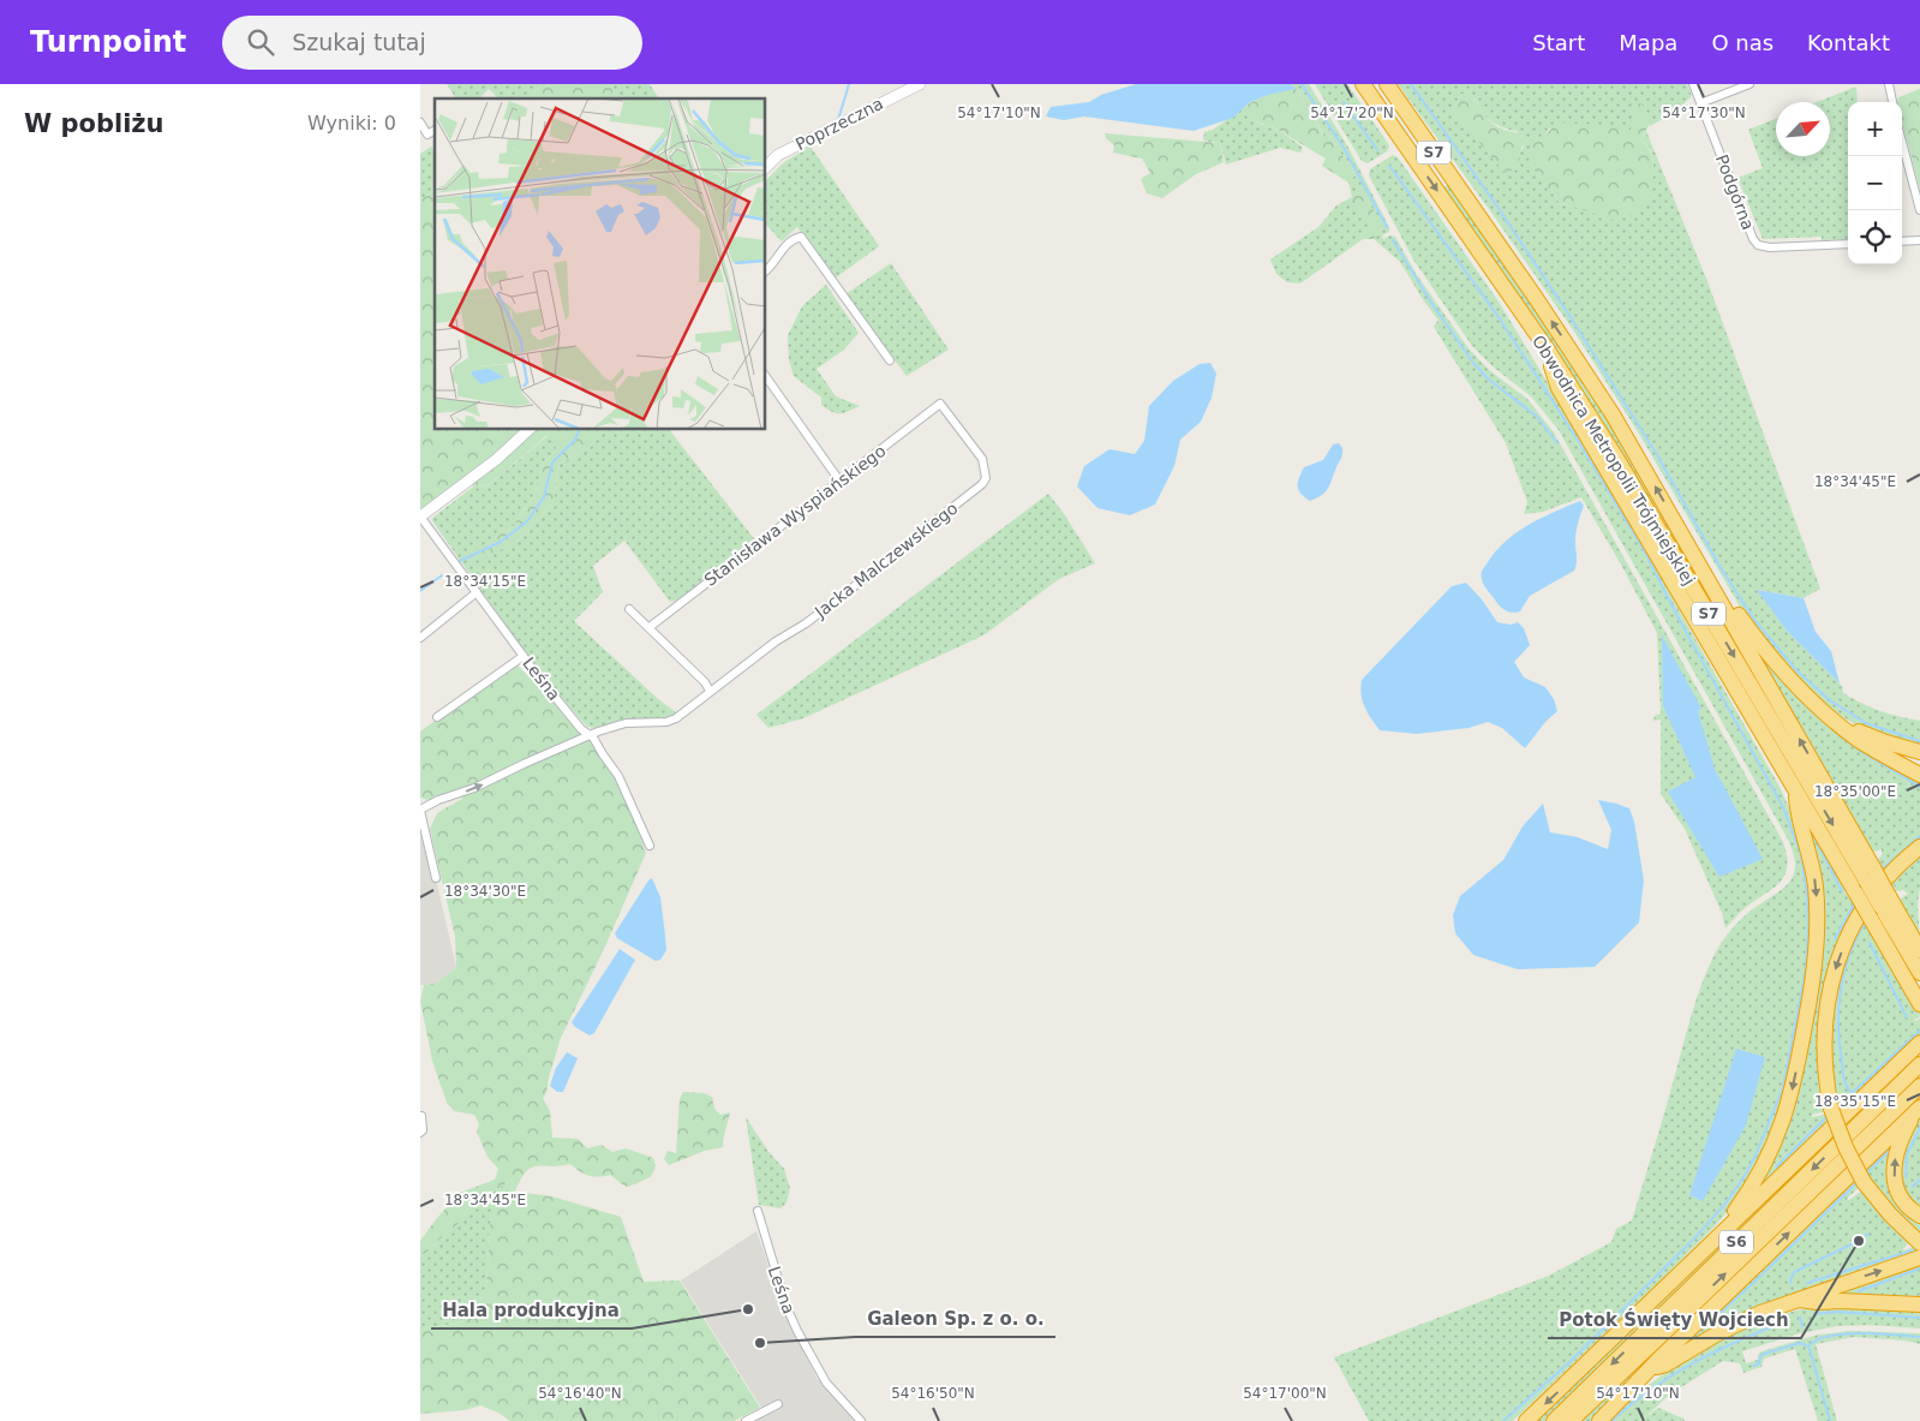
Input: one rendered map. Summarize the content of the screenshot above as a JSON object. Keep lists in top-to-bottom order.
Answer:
{
  "streets": {
    "highway": ["S7", "Obwodnica Metropolii Trójmiejskiej", "S6"],
    "street": [
      "Poprzeczna",
      "Podgórna",
      "Stanisława Wyspiańskiego",
      "Jacka Malczewskiego",
      "Leśna"
    ]
  },
  "crossings": [
    ["Stanisława Wyspiańskiego", "Jacka Malczewskiego"]
  ],
  "places": ["Potok Święty Wojciech", "Hala produkcyjna", "Galeon Sp. z o. o."],
  "north": "top right",
  "page": {
    "header": "Turnpoint",
    "search": "Szukaj tutaj",
    "nav": [
      "Start",
      "Mapa",
      "O nas",
      "Kontakt"
    ],
    "heading": ["W pobliżu", "Wyniki: 0"],
    "map_buttons": ["+", "−"]
  },
  "coordinates": [
    "54°17'10\"N",
    "54°17'20\"N",
    "54°17'30\"N",
    "18°34'45\"E",
    "18°34'15\"E",
    "18°35'00\"E",
    "18°34'30\"E",
    "18°35'15\"E",
    "54°16'40\"N",
    "54°16'50\"N",
    "54°17'00\"N"
  ]
}
